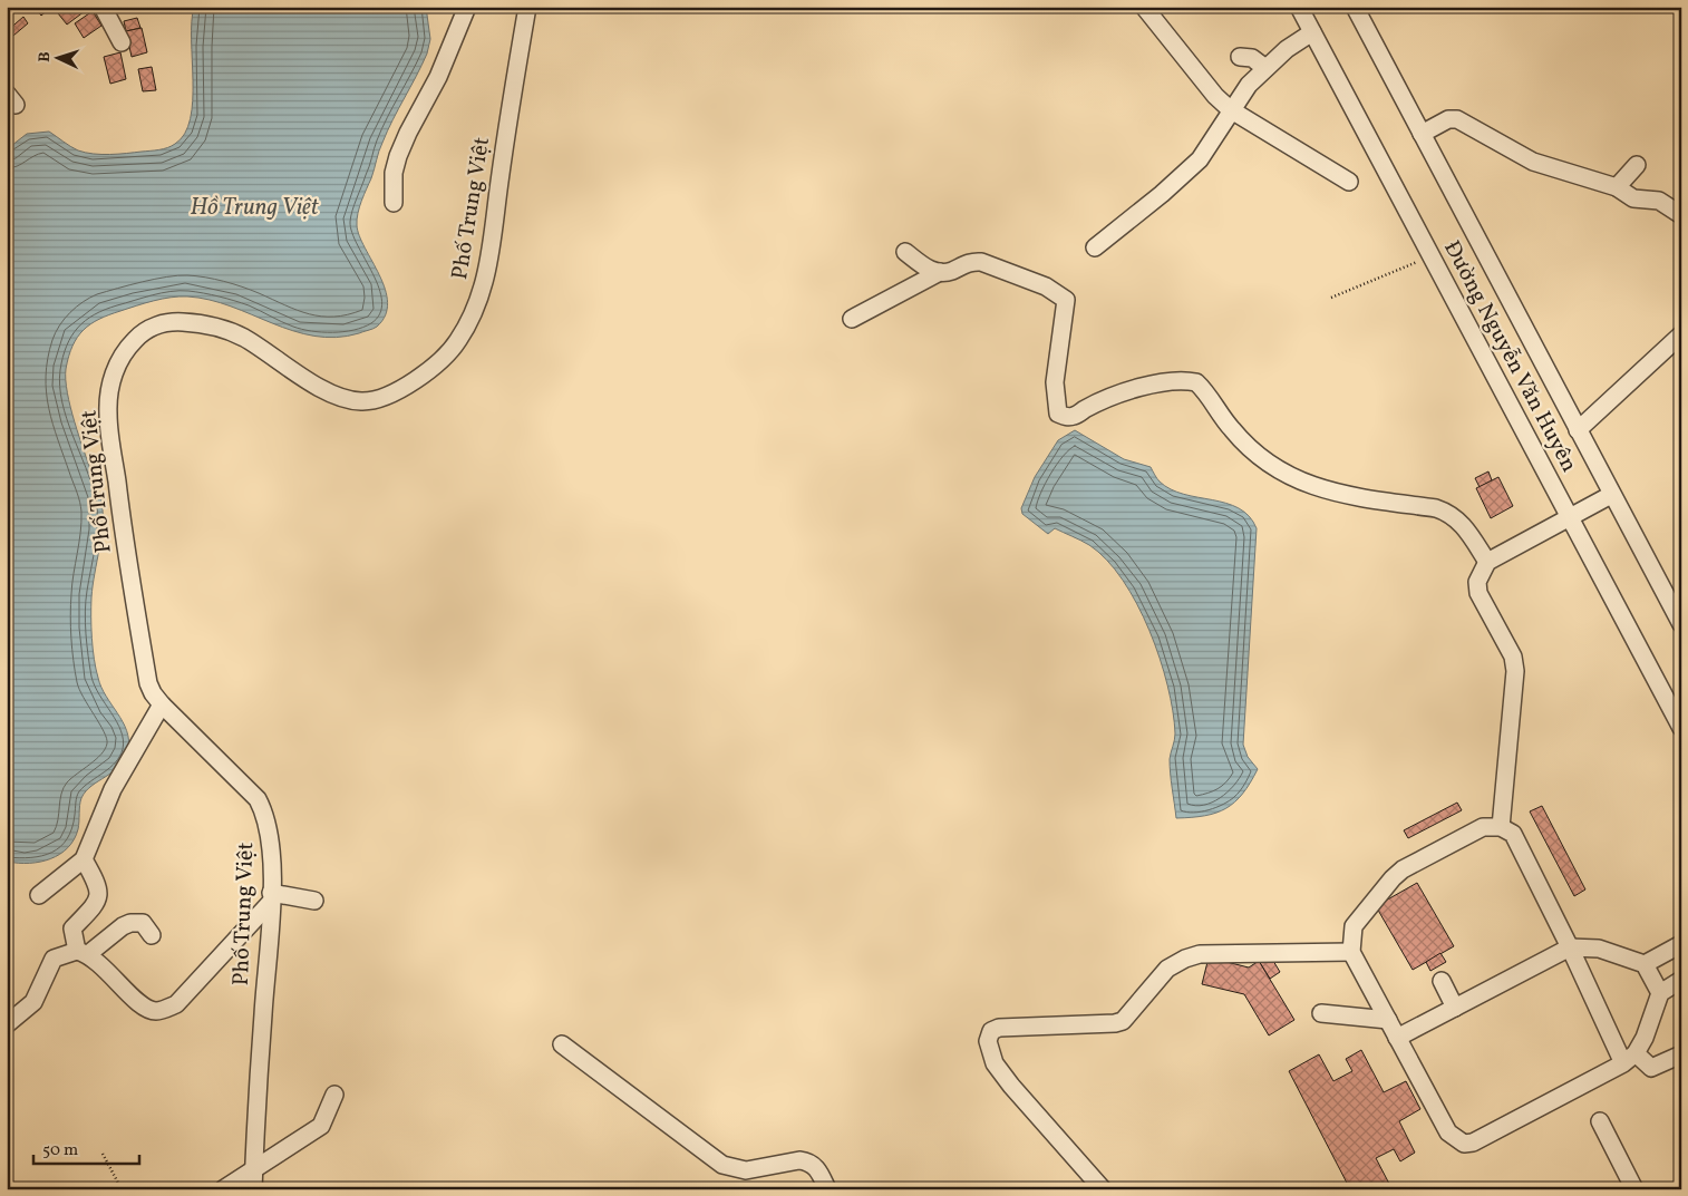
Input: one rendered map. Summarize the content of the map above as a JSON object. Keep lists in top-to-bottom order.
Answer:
{
  "streets": {
    "street": ["Phố Trung Việt", "Đường Nguyễn Văn Huyên"]
  },
  "water": ["Hồ Trung Việt"],
  "scale_bar": "50 m",
  "north": "left"
}
